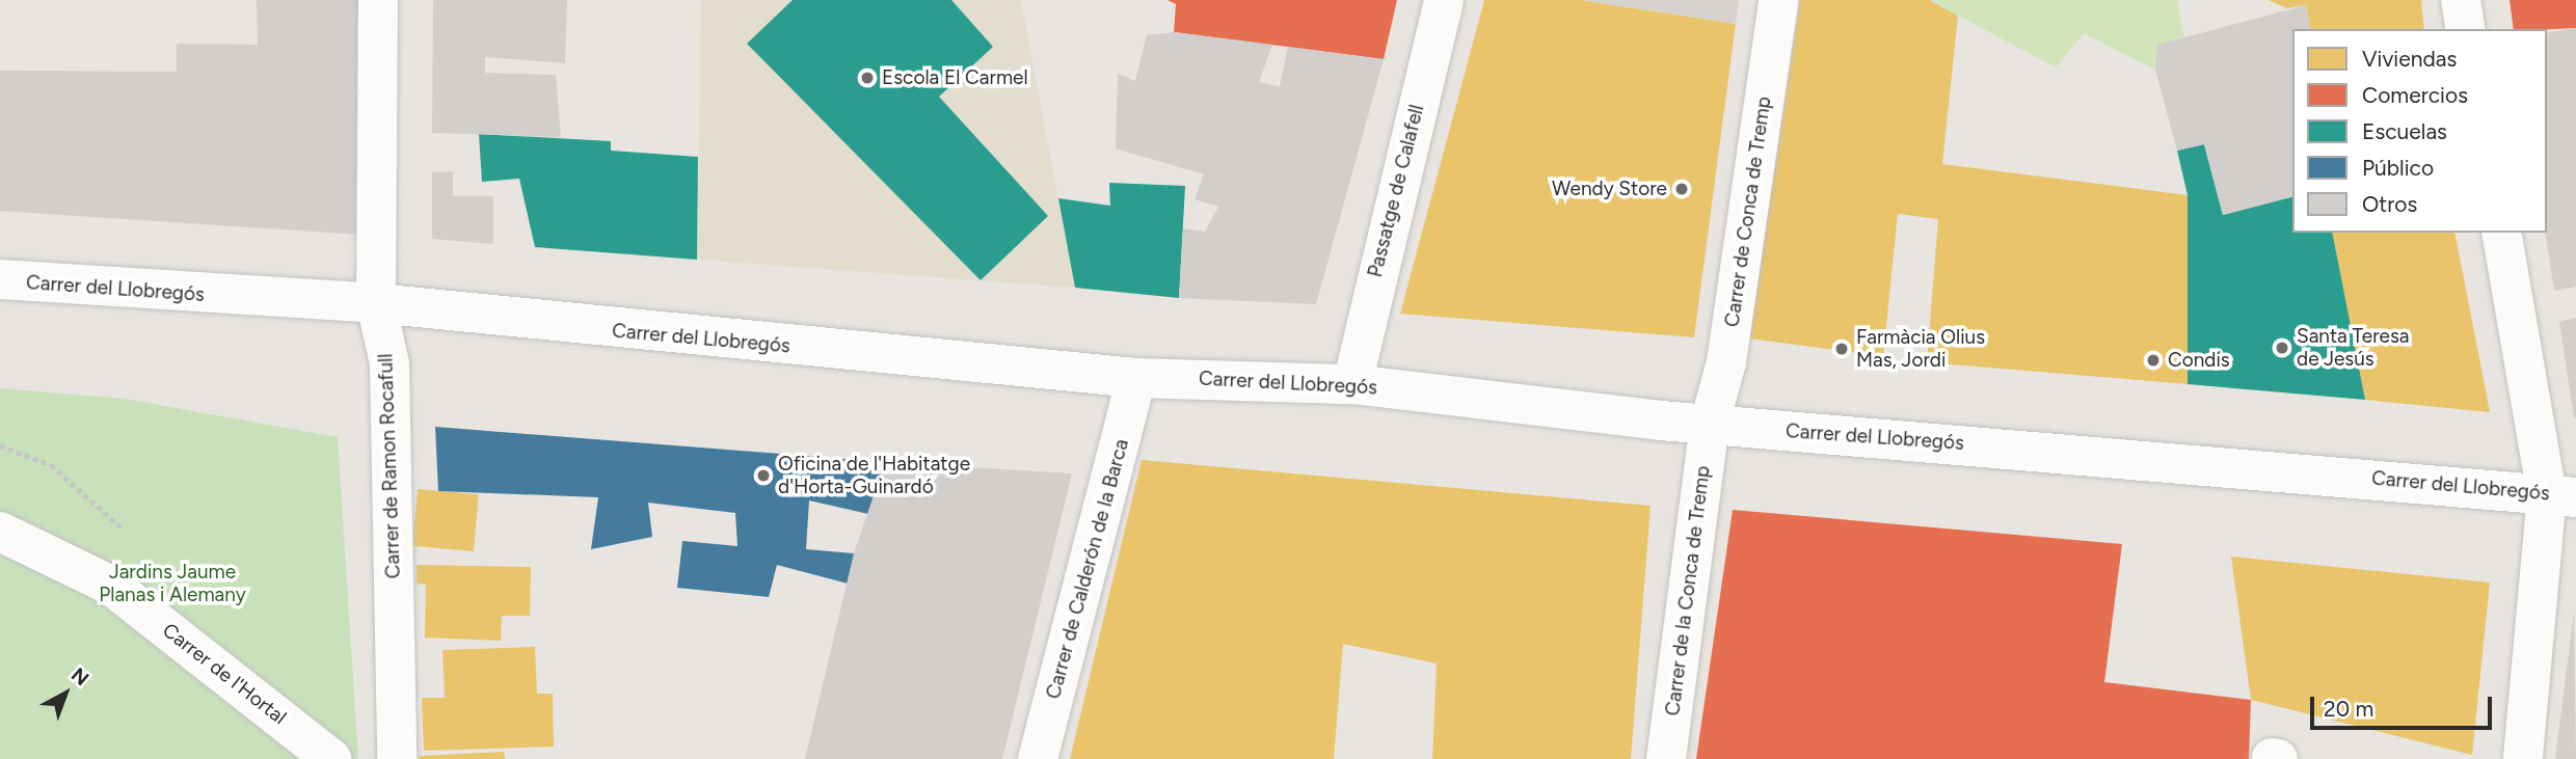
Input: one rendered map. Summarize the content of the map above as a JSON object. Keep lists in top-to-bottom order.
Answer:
{
  "streets": {
    "street": [
      "Passatge de Calafell",
      "Carrer de Conca de Tremp",
      "Carrer del Llobregós",
      "Carrer de Ramon Rocafull",
      "Carrer de Calderón de la Barca",
      "Carrer de la Conca de Tremp",
      "Carrer de l'Hortal"
    ]
  },
  "crossings": [
    ["Passatge de Calafell", "Carrer del Llobregós"],
    ["Carrer de Conca de Tremp", "Carrer del Llobregós"],
    ["Carrer de Conca de Tremp", "Carrer de la Conca de Tremp"],
    ["Carrer del Llobregós", "Carrer de Ramon Rocafull"],
    ["Carrer del Llobregós", "Carrer de Calderón de la Barca"],
    ["Carrer del Llobregós", "Carrer de la Conca de Tremp"]
  ],
  "parks": ["Jardins Jaume Planas i Alemany"],
  "places": [
    "Escola El Carmel",
    "Wendy Store",
    "Santa Teresa de Jesús",
    "Farmàcia Olius Mas, Jordi",
    "Condis",
    "Oficina de l'Habitatge d'Horta-Guinardó"
  ],
  "legend": [
    "Viviendas",
    "Comercios",
    "Escuelas",
    "Público",
    "Otros"
  ],
  "scale_bar": "20 m",
  "north": "top right"
}
